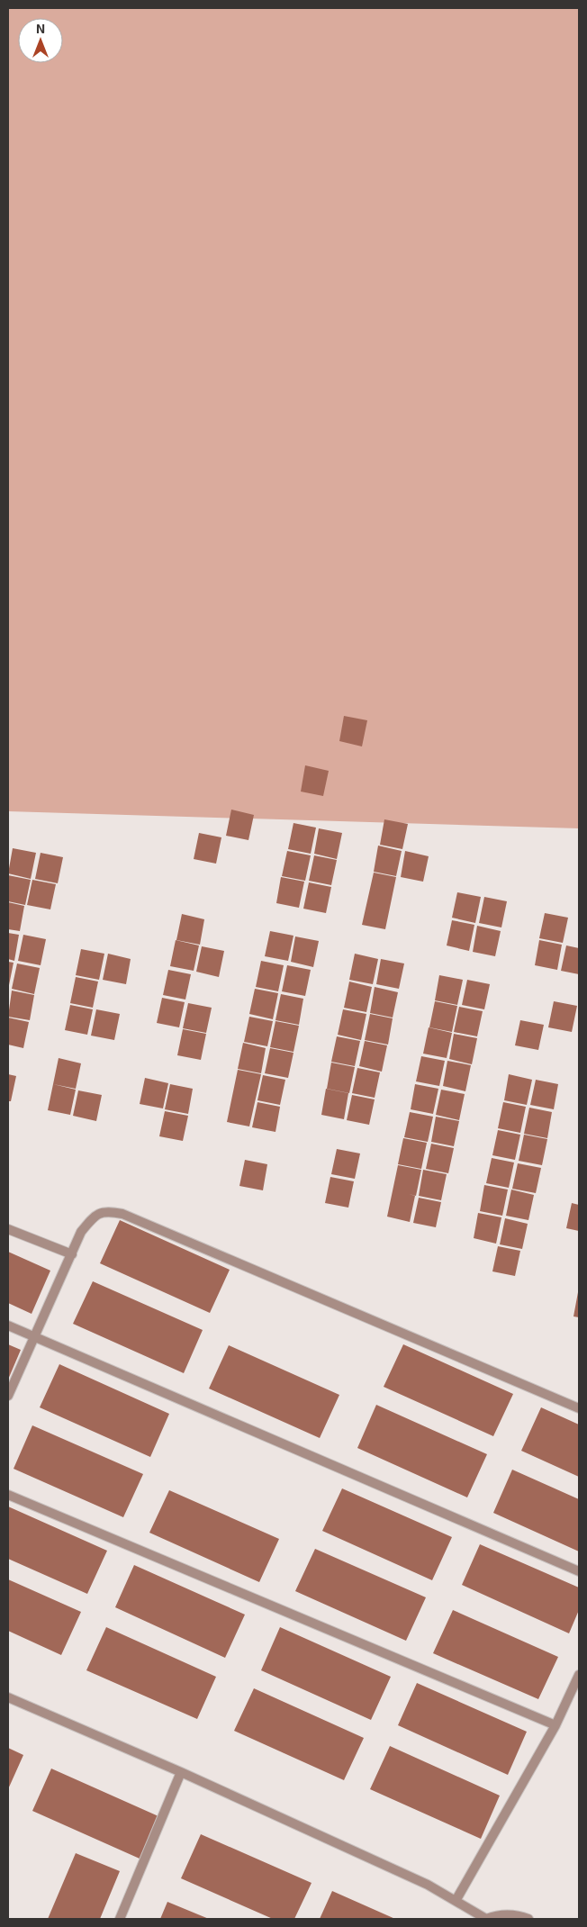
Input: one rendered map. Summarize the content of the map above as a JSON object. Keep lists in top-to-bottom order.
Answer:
{
  "north": "top"
}
